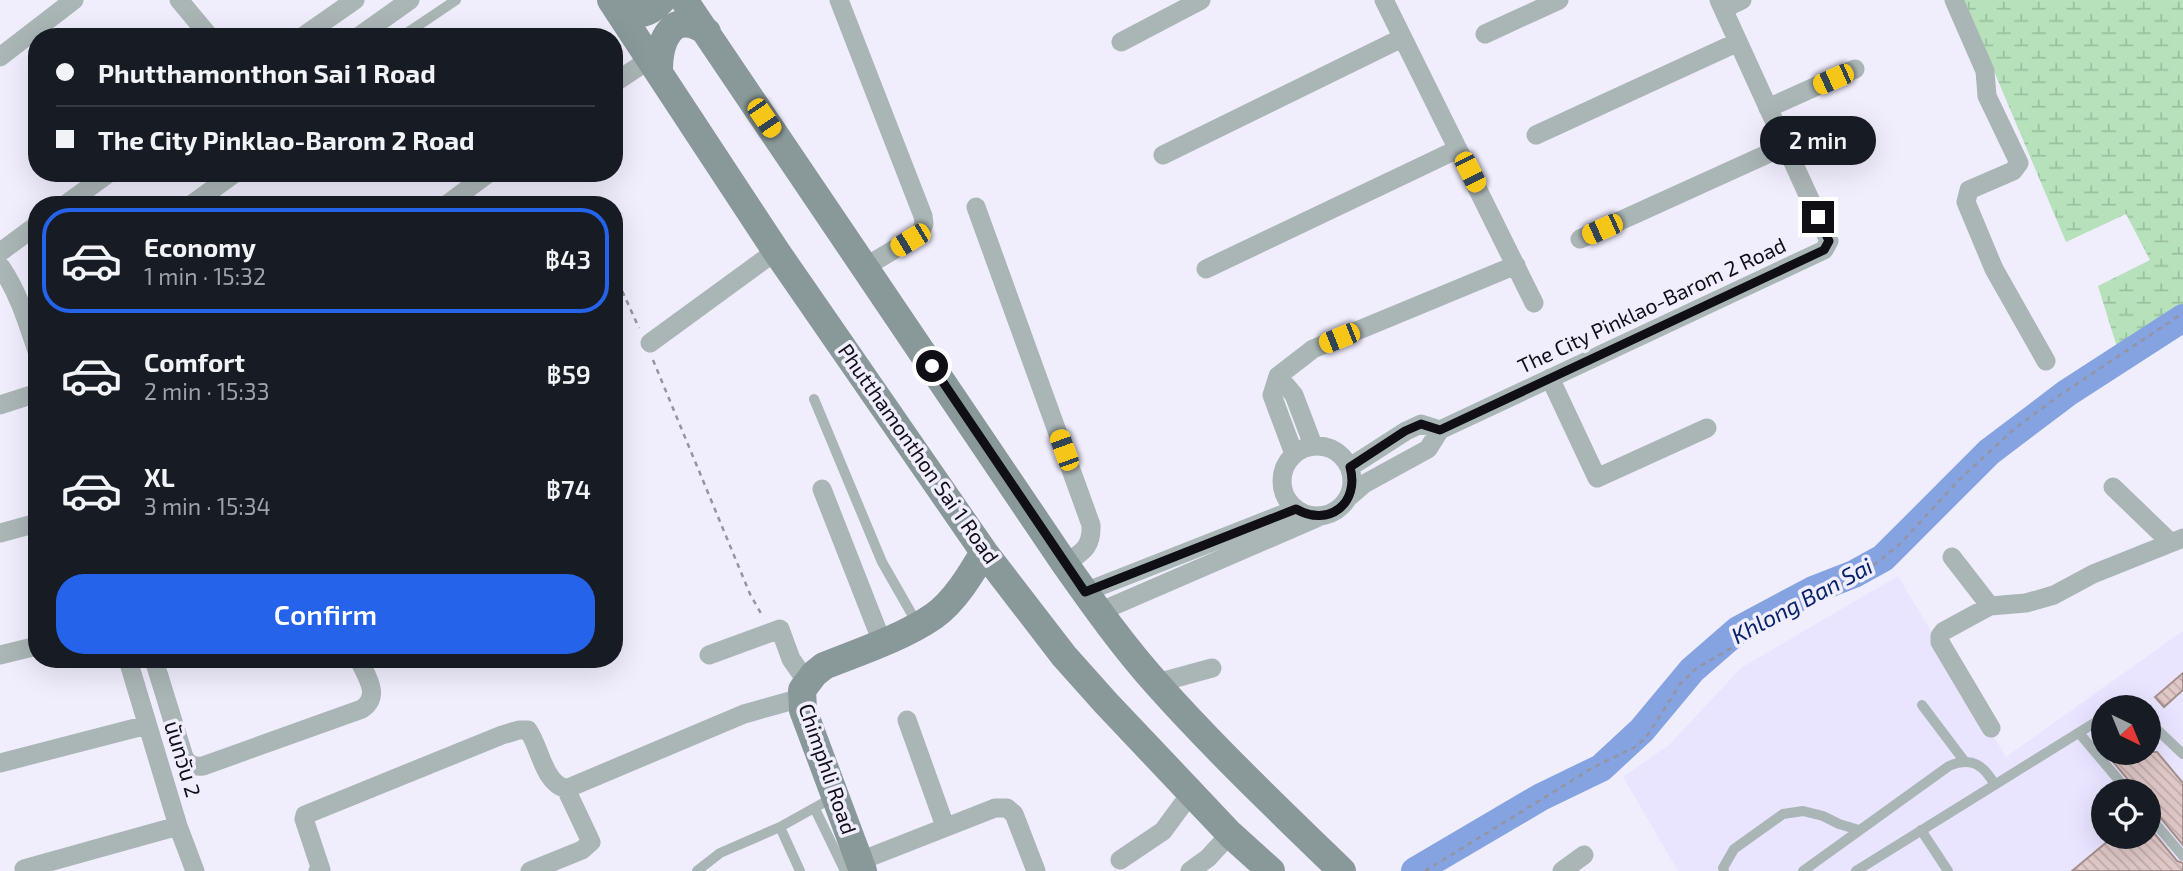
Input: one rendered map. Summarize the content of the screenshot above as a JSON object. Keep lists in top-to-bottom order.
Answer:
{
  "streets": {
    "main road": ["Phutthamonthon Sai 1 Road", "Chimphli Road"],
    "street": ["The City Pinklao-Barom 2 Road", "นันทวัน 2"]
  },
  "crossings": [
    ["Phutthamonthon Sai 1 Road", "Chimphli Road"]
  ],
  "water": ["Khlong Ban Sai"],
  "north": "bottom right",
  "page": {
    "banner": ["Phutthamonthon Sai 1 Road", "The City Pinklao-Barom 2 Road"],
    "bubble": "2 min",
    "list": [
      {
        "name": "Economy",
        "note": "1 min · 15:32",
        "value": "฿43"
      },
      {
        "name": "Comfort",
        "note": "2 min · 15:33",
        "value": "฿59"
      },
      {
        "name": "XL",
        "note": "3 min · 15:34",
        "value": "฿74"
      }
    ],
    "buttons": "Confirm"
  }
}
